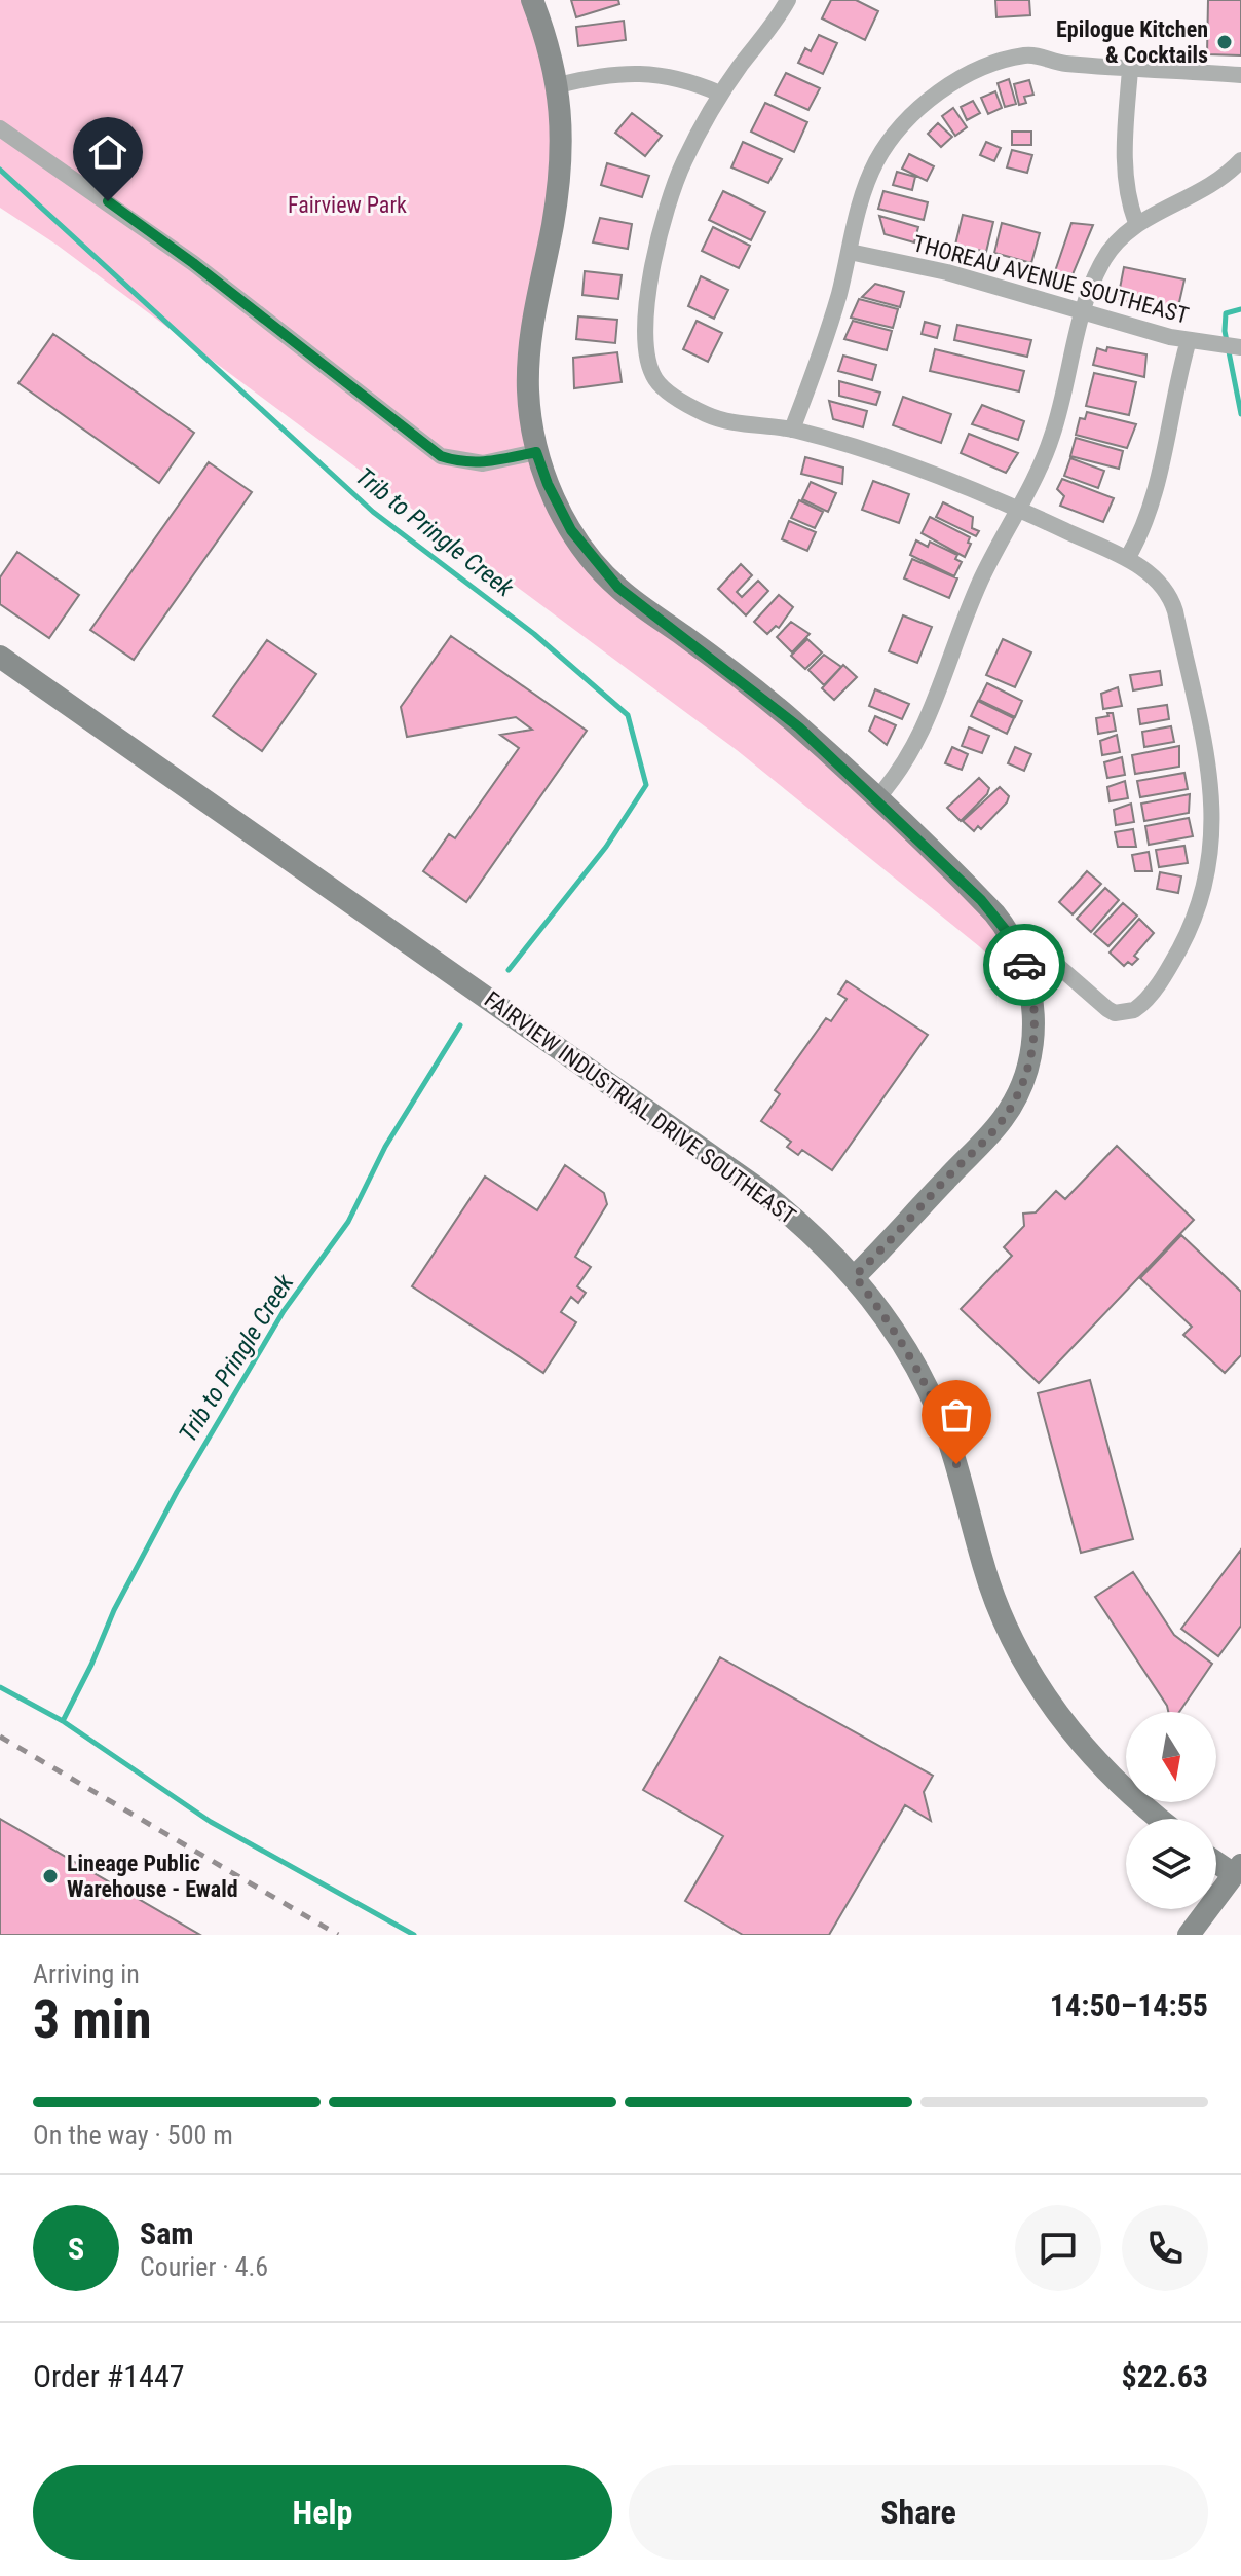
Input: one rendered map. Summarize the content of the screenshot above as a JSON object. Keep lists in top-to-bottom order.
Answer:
{
  "streets": {
    "main road": ["FAIRVIEW INDUSTRIAL DRIVE SOUTHEAST"],
    "street": ["THOREAU AVENUE SOUTHEAST"]
  },
  "water": ["Trib to Pringle Creek"],
  "parks": ["Fairview Park"],
  "places": ["Epilogue Kitchen & Cocktails", "Lineage Public Warehouse - Ewald"],
  "north": "bottom",
  "page": {
    "heading": ["3 min", "Arriving in", "14:50–14:55"],
    "panel": [
      "Sam",
      "Courier · 4.6",
      "Order #1447",
      "$22.63"
    ],
    "bar": "On the way · 500 m",
    "round": "S",
    "buttons": ["Help", "Share"]
  }
}
